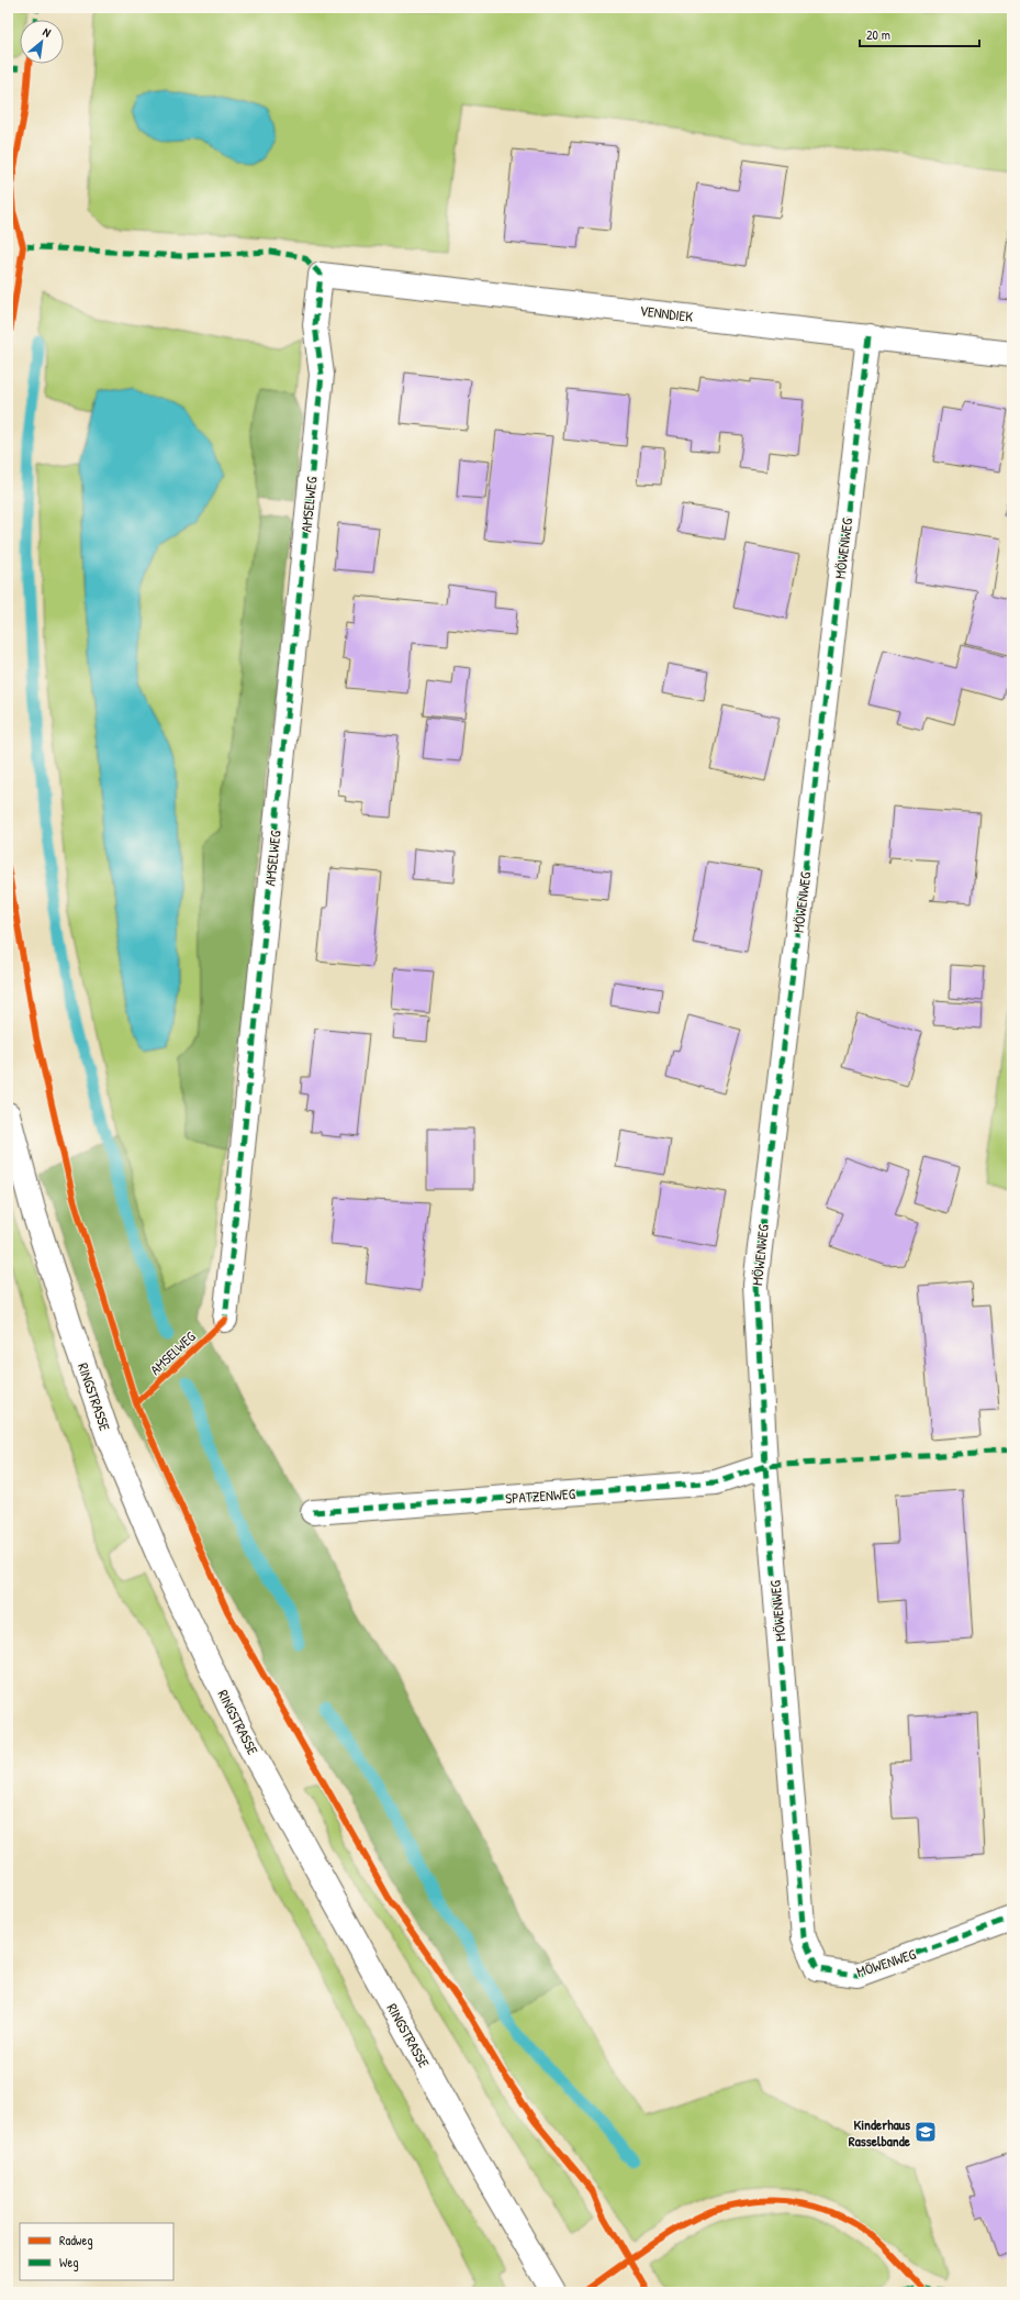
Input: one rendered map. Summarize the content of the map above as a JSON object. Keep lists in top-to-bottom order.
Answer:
{
  "streets": {
    "street": [
      "VENNDIEK",
      "AMSELWEG",
      "MÖWENWEG",
      "RINGSTRASSE",
      "SPATZENWEG"
    ]
  },
  "crossings": [
    ["VENNDIEK", "AMSELWEG"],
    ["VENNDIEK", "MÖWENWEG"],
    ["MÖWENWEG", "SPATZENWEG"]
  ],
  "places": {
    "school or university": ["Kinderhaus Rasselbande"]
  },
  "legend": ["Radweg", "Weg"],
  "scale_bar": "20 m",
  "north": "top right"
}
